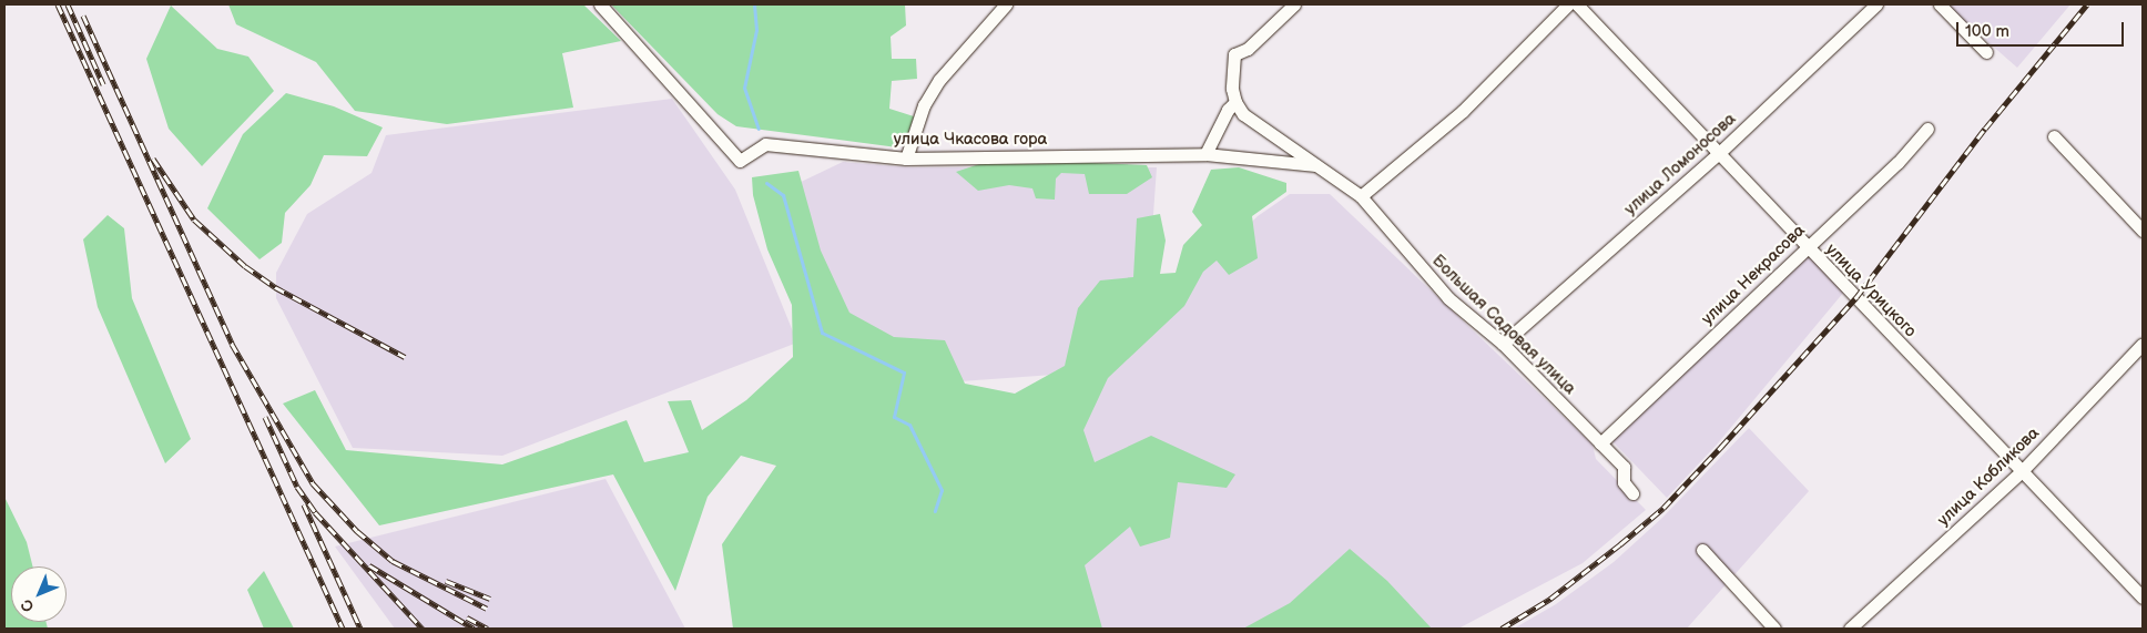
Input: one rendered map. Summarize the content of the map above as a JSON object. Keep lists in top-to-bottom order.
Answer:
{
  "streets": {
    "street": [
      "улица Чкасова гора",
      "улица Ломоносова",
      "улица Некрасова",
      "улица Урицкого",
      "Большая Садовая улица",
      "улица Кобликова"
    ]
  },
  "crossings": [
    ["улица Чкасова гора", "Большая Садовая улица"],
    ["улица Ломоносова", "улица Урицкого"],
    ["улица Ломоносова", "Большая Садовая улица"],
    ["улица Некрасова", "улица Урицкого"],
    ["улица Некрасова", "Большая Садовая улица"],
    ["улица Урицкого", "улица Кобликова"]
  ],
  "scale_bar": "100 m",
  "north": "bottom left"
}
